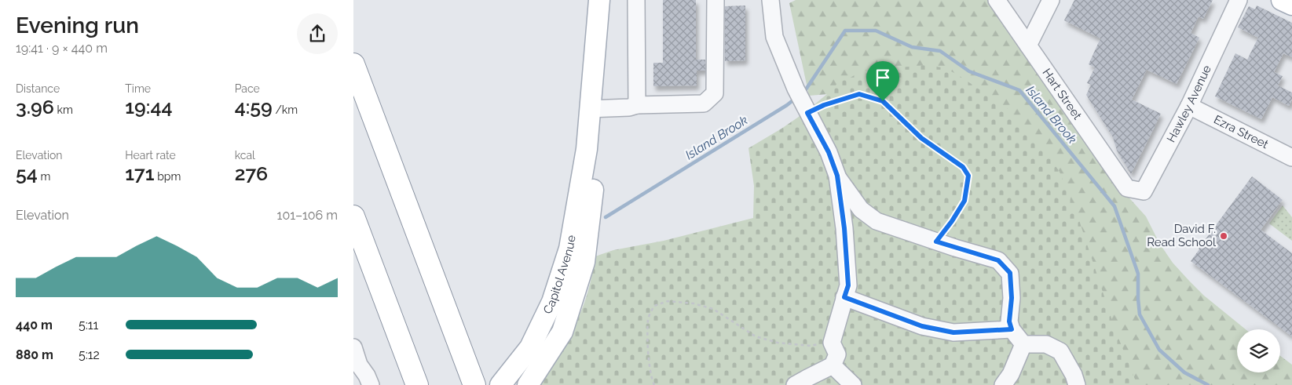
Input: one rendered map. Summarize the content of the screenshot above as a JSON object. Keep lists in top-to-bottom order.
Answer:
{
  "streets": {
    "main road": ["Capitol Avenue"],
    "street": ["Hart Street", "Hawley Avenue", "Ezra Street"]
  },
  "crossings": [
    ["Hart Street", "Hawley Avenue"],
    ["Hawley Avenue", "Ezra Street"]
  ],
  "water": ["Island Brook"],
  "places": ["David F. Read School"],
  "page": {
    "heading": ["Evening run", "19:41 · 9 × 440 m"],
    "stats": [
      ["Distance", "3.96 km"],
      ["Time", "19:44"],
      ["Pace", "4:59 /km"],
      ["Elevation", "54 m"],
      ["Heart rate", "171 bpm"],
      ["kcal", "276"]
    ],
    "chart": ["Elevation", "101–106 m"],
    "list": [
      {
        "name": "440 m",
        "note": "5:11"
      },
      {
        "name": "880 m",
        "note": "5:12"
      }
    ]
  }
}
